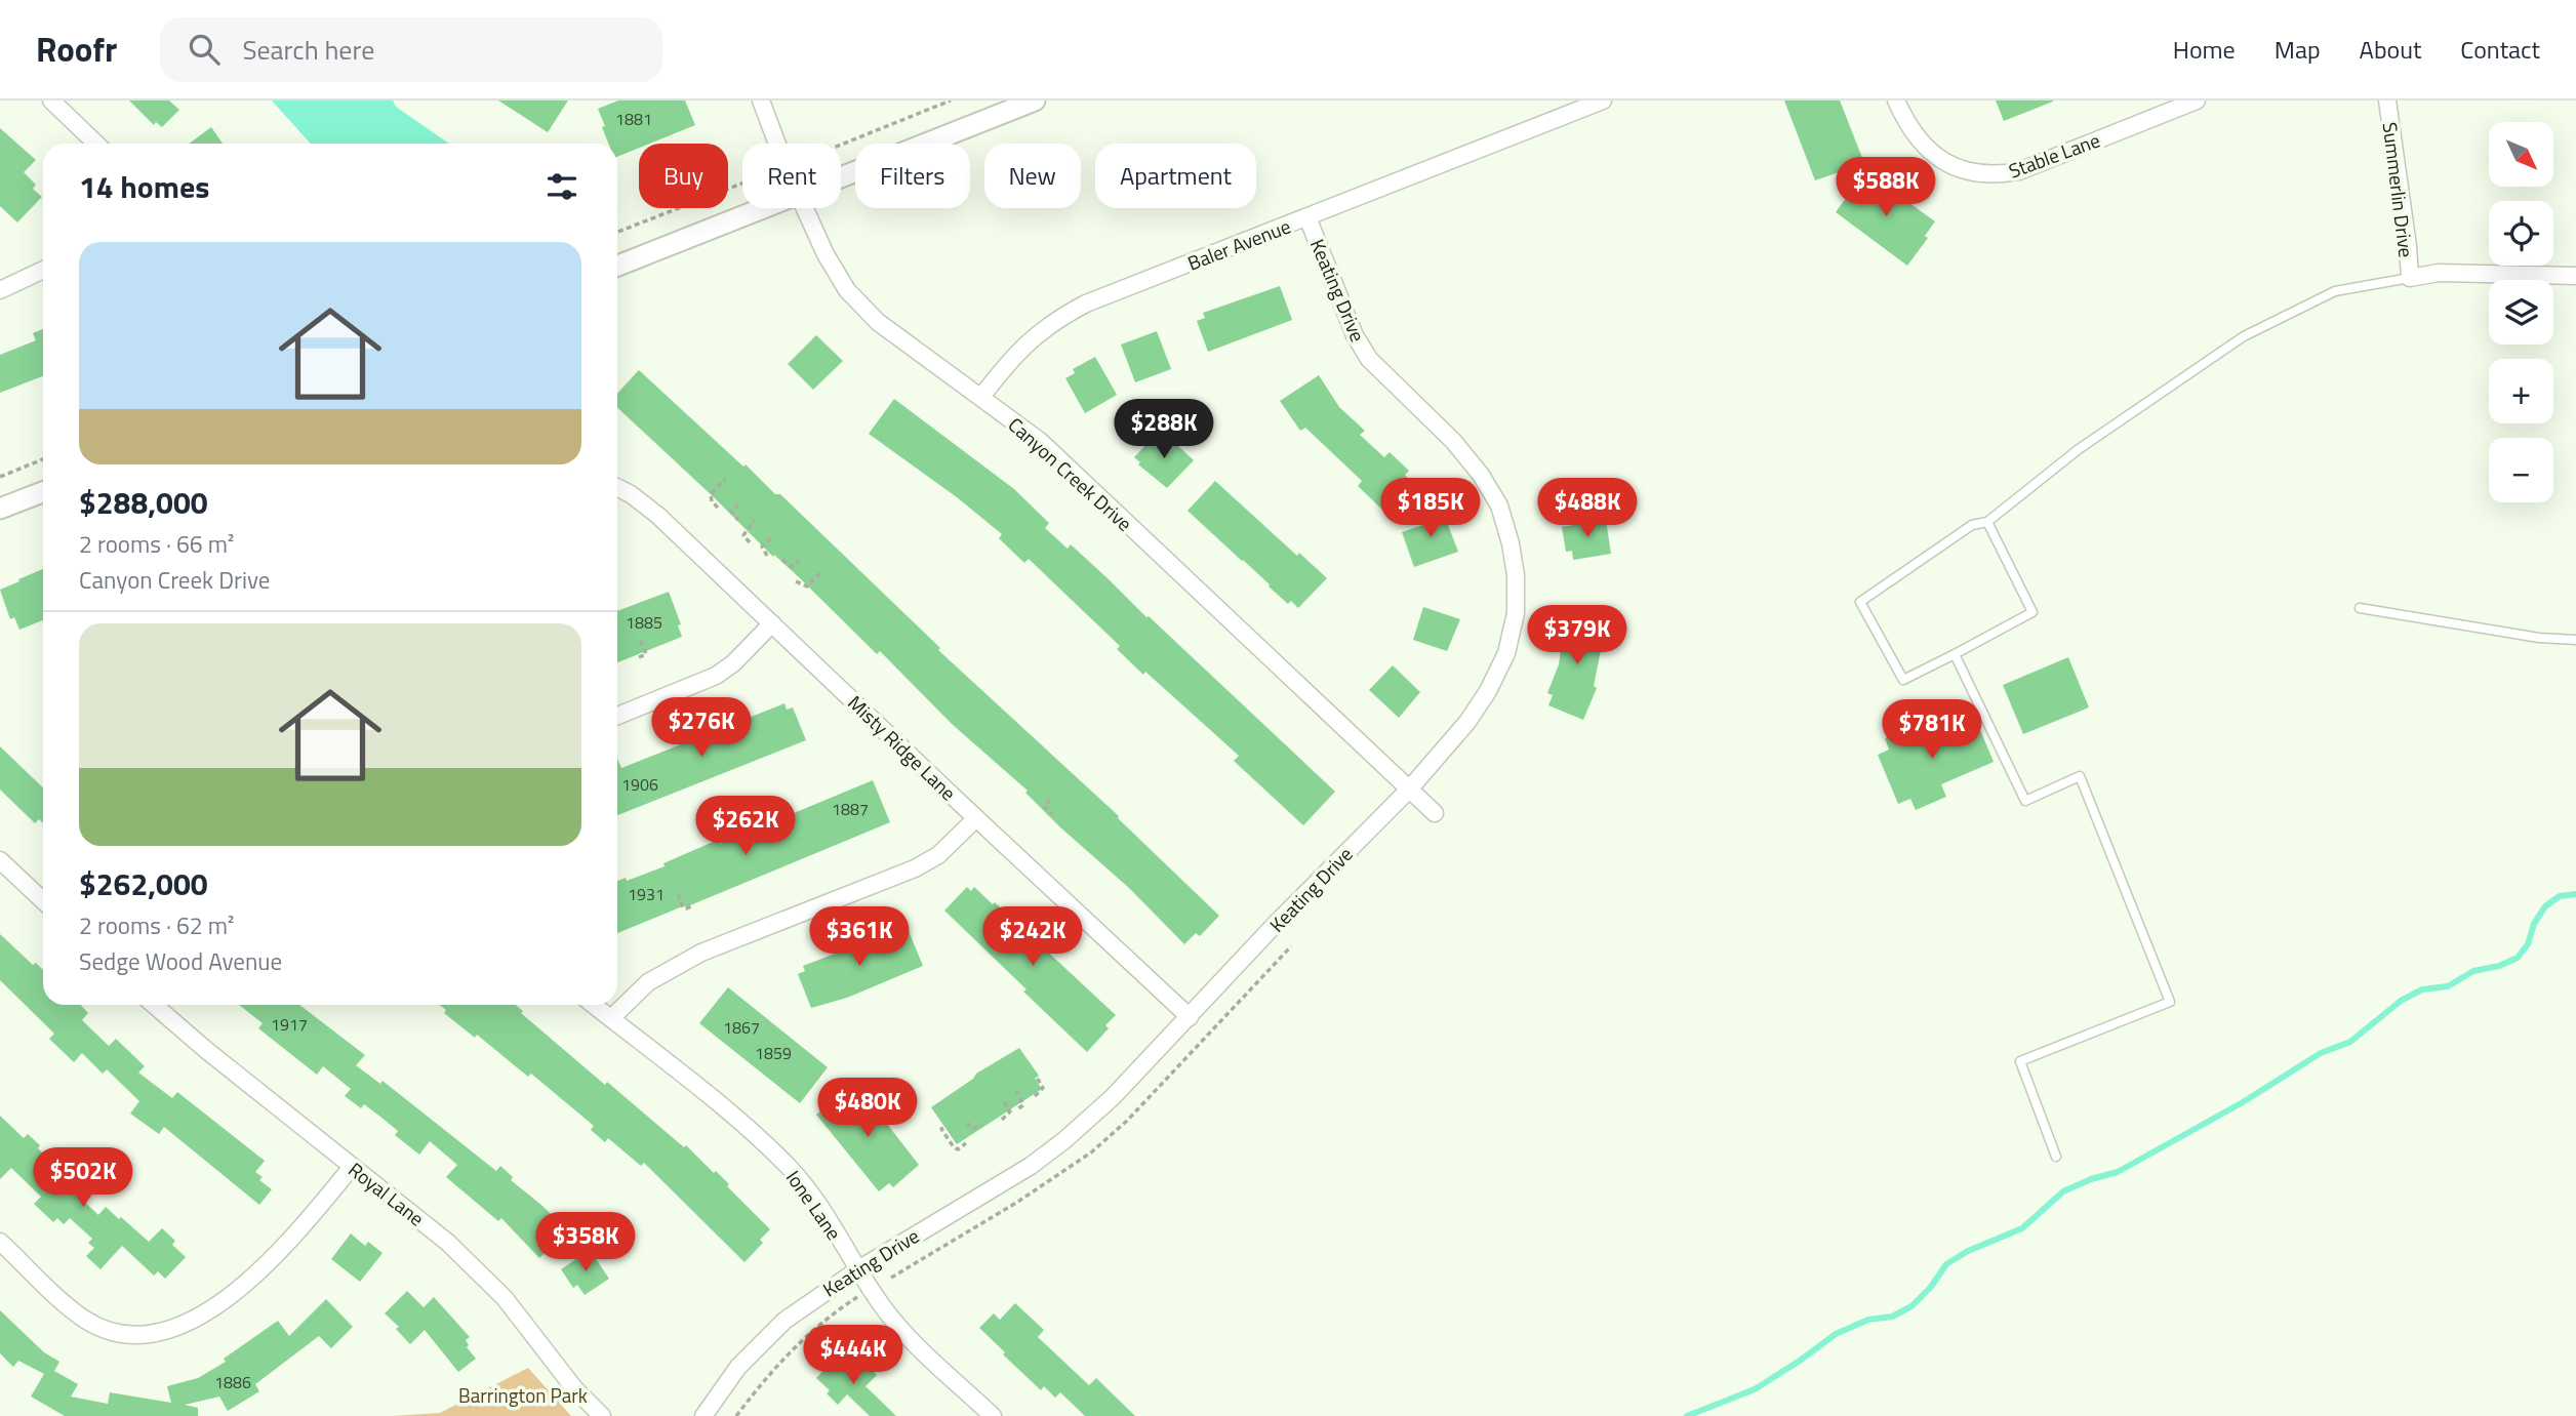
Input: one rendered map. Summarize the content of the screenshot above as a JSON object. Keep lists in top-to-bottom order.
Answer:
{
  "streets": {
    "street": [
      "Stable Lane",
      "Summerlin Drive",
      "Baler Avenue",
      "Keating Drive",
      "Canyon Creek Drive",
      "Misty Ridge Lane",
      "Royal Lane",
      "Ione Lane"
    ]
  },
  "crossings": [
    ["Baler Avenue", "Keating Drive"],
    ["Baler Avenue", "Canyon Creek Drive"],
    ["Keating Drive", "Canyon Creek Drive"],
    ["Keating Drive", "Misty Ridge Lane"],
    ["Keating Drive", "Ione Lane"]
  ],
  "parks": ["Barrington Park"],
  "house_numbers": [
    "1881",
    "1885",
    "1906",
    "1887",
    "1931",
    "1917",
    "1867",
    "1859",
    "1886"
  ],
  "north": "bottom right",
  "page": {
    "header": "Roofr",
    "search": "Search here",
    "nav": [
      "Home",
      "Map",
      "About",
      "Contact"
    ],
    "map_buttons": ["+", "−"],
    "chip": [
      "Buy",
      "Rent",
      "Filters",
      "New",
      "Apartment"
    ],
    "heading": "14 homes",
    "price": [
      "$588K",
      "$288K",
      "$185K",
      "$488K",
      "$379K",
      "$276K",
      "$781K",
      "$262K",
      "$361K",
      "$242K",
      "$480K",
      "$502K",
      "$358K",
      "$444K"
    ],
    "list": [
      {
        "name": "$288,000",
        "note": "2 rooms · 66 m² · Canyon Creek Drive"
      },
      {
        "name": "$262,000",
        "note": "2 rooms · 62 m² · Sedge Wood Avenue"
      }
    ]
  }
}
